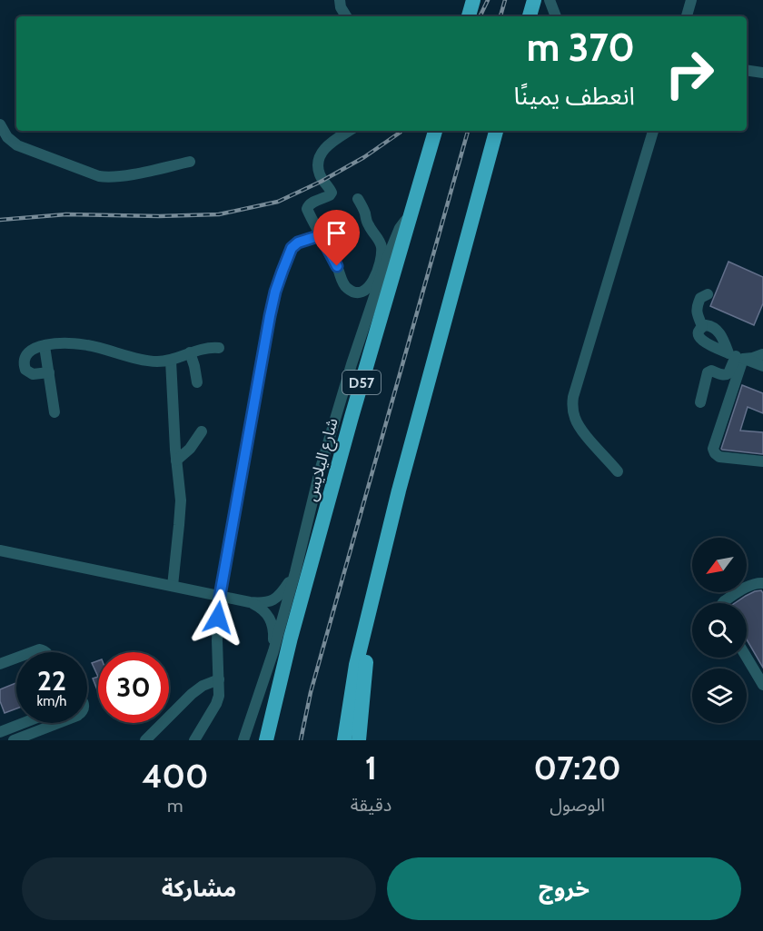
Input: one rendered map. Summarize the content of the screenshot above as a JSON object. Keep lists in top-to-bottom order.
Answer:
{
  "streets": {
    "highway": ["D57", "شارع اليلايس"]
  },
  "north": "bottom left",
  "page": {
    "turn": ["370 m", "انعطف يمينًا"],
    "speed": "22 km/h",
    "limit": "30",
    "eta": [
      "07:20",
      "الوصول",
      "1",
      "دقيقة",
      "400",
      "m"
    ],
    "buttons": ["خروج", "مشاركة"]
  }
}
